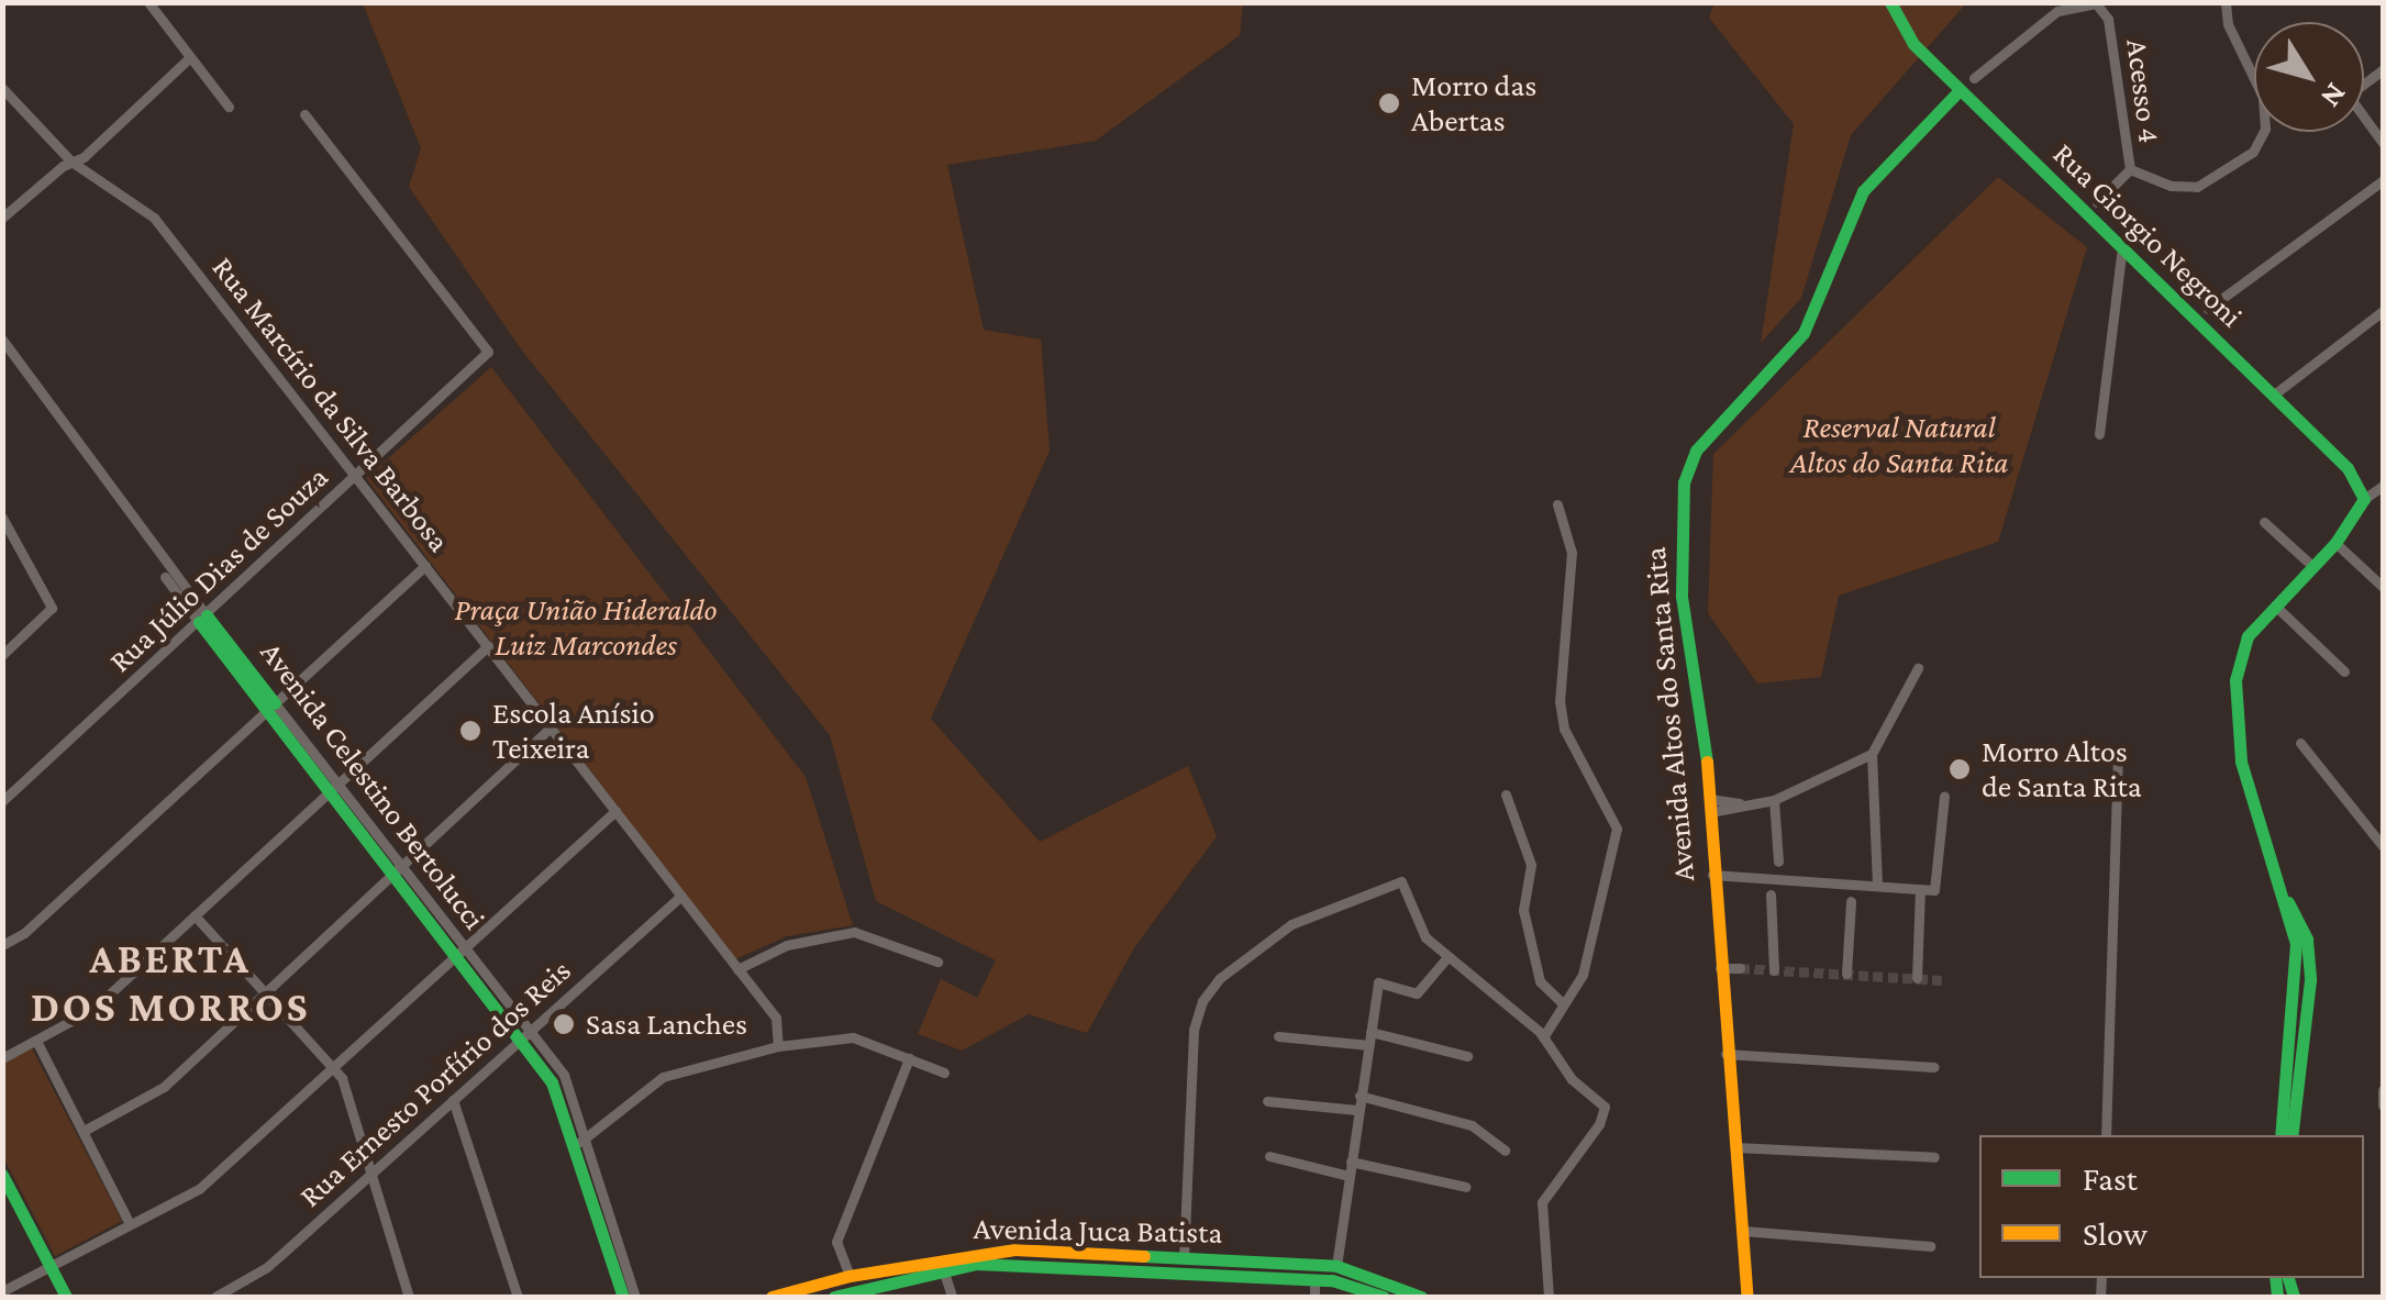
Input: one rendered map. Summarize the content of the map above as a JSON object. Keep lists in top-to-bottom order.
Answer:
{
  "streets": {
    "street": [
      "Acesso 4",
      "Rua Giorgio Negroni",
      "Rua Marcírio da Silva Barbosa",
      "Rua Júlio Dias de Souza",
      "Avenida Altos do Santa Rita",
      "Avenida Celestino Bertolucci",
      "Rua Ernesto Porfírio dos Reis",
      "Avenida Juca Batista"
    ]
  },
  "crossings": [
    ["Rua Giorgio Negroni", "Avenida Altos do Santa Rita"],
    ["Rua Marcírio da Silva Barbosa", "Rua Júlio Dias de Souza"],
    ["Rua Marcírio da Silva Barbosa", "Rua Ernesto Porfírio dos Reis"],
    ["Rua Júlio Dias de Souza", "Avenida Celestino Bertolucci"],
    ["Avenida Celestino Bertolucci", "Rua Ernesto Porfírio dos Reis"]
  ],
  "districts": ["ABERTA DOS MORROS"],
  "parks": ["Reserval Natural Altos do Santa Rita", "Praça União Hideraldo Luiz Marcondes"],
  "places": [
    "Morro das Abertas",
    "Escola Anísio Teixeira",
    "Morro Altos de Santa Rita",
    "Sasa Lanches"
  ],
  "legend": ["Fast", "Slow"],
  "north": "bottom right"
}
